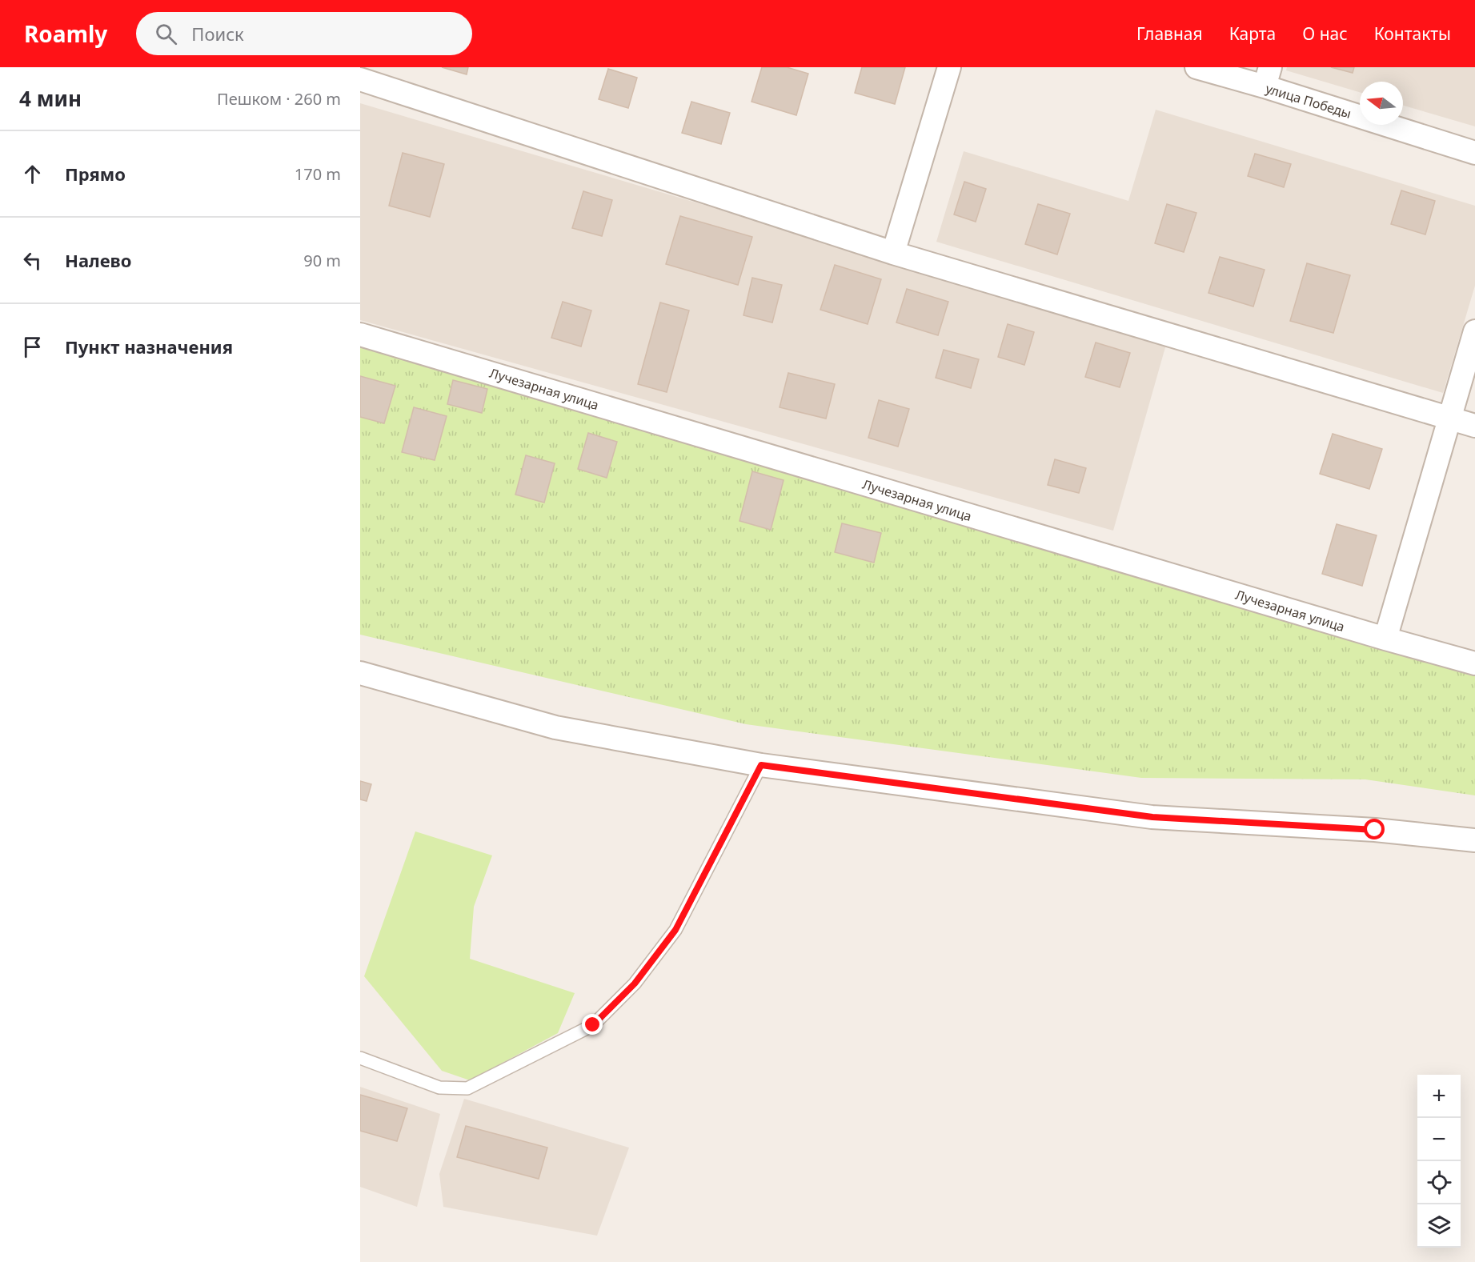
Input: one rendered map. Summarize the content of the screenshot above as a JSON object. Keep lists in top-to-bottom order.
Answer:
{
  "streets": {
    "street": ["улица Победы", "Лучезарная улица"]
  },
  "north": "left",
  "page": {
    "header": "Roamly",
    "search": "Поиск",
    "nav": [
      "Главная",
      "Карта",
      "О нас",
      "Контакты"
    ],
    "heading": ["4 мин", "Пешком · 260 m"],
    "list": [
      ["Прямо", "170 m"],
      ["Налево", "90 m"],
      "Пункт назначения"
    ],
    "map_buttons": ["+", "−"]
  }
}
